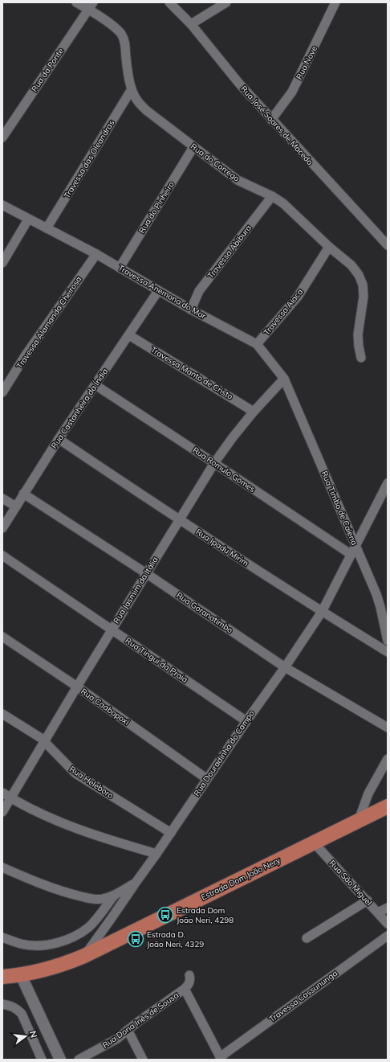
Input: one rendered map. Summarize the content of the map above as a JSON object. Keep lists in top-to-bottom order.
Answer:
{
  "streets": {
    "main road": ["Estrada Dom João Nery"],
    "street": [
      "Rua Nove",
      "Rua da Ponte",
      "Rua José Soares de Macedo",
      "Travessa das Oleandras",
      "Rua do Corrego",
      "Rua do Pinheiro",
      "Travessa Abibura",
      "Travessa Anemona do Mar",
      "Travessa Aiaca",
      "Travessa Alamanda Cheirosa",
      "Travessa Manto de Cristo",
      "Rua Castanheira da Índia",
      "Rua Romulo Gomes",
      "Rua Timbo de Caiena",
      "Rua Ipadu Mirim",
      "Rua Jasmim da Itália",
      "Rua Goranatimbo",
      "Rua Tingui da Praia",
      "Rua Caabopoxi",
      "Rua Douradinha do Campo",
      "Rua Heleboro",
      "Rua São Miguel",
      "Travessa Cassununga",
      "Rua Dona Inês de Sousa"
    ]
  },
  "crossings": [
    ["Rua Nove", "Rua José Soares de Macedo"],
    ["Rua da Ponte", "Rua do Corrego"],
    ["Travessa das Oleandras", "Rua do Corrego"],
    ["Travessa das Oleandras", "Travessa Anemona do Mar"],
    ["Rua do Corrego", "Rua do Pinheiro"],
    ["Rua do Corrego", "Travessa Abibura"],
    ["Rua do Corrego", "Travessa Aiaca"],
    ["Rua do Pinheiro", "Travessa Anemona do Mar"],
    ["Travessa Abibura", "Travessa Anemona do Mar"],
    ["Travessa Anemona do Mar", "Travessa Aiaca"],
    ["Travessa Anemona do Mar", "Travessa Alamanda Cheirosa"],
    ["Travessa Anemona do Mar", "Rua Castanheira da Índia"],
    ["Travessa Anemona do Mar", "Rua Timbo de Caiena"],
    ["Travessa Anemona do Mar", "Rua Jasmim da Itália"],
    ["Travessa Manto de Cristo", "Rua Castanheira da Índia"],
    ["Travessa Manto de Cristo", "Rua Jasmim da Itália"],
    ["Rua Castanheira da Índia", "Rua Romulo Gomes"],
    ["Rua Castanheira da Índia", "Rua Ipadu Mirim"],
    ["Rua Castanheira da Índia", "Rua Goranatimbo"],
    ["Rua Romulo Gomes", "Rua Jasmim da Itália"],
    ["Rua Romulo Gomes", "Rua Douradinha do Campo"],
    ["Rua Timbo de Caiena", "Rua Jasmim da Itália"],
    ["Rua Timbo de Caiena", "Rua Douradinha do Campo"],
    ["Rua Ipadu Mirim", "Rua Jasmim da Itália"],
    ["Rua Ipadu Mirim", "Rua Douradinha do Campo"],
    ["Rua Jasmim da Itália", "Rua Goranatimbo"],
    ["Rua Jasmim da Itália", "Rua Tingui da Praia"],
    ["Rua Jasmim da Itália", "Rua Caabopoxi"],
    ["Rua Jasmim da Itália", "Rua Heleboro"],
    ["Rua Goranatimbo", "Rua Douradinha do Campo"],
    ["Rua Tingui da Praia", "Rua Douradinha do Campo"],
    ["Rua Caabopoxi", "Rua Douradinha do Campo"],
    ["Rua Douradinha do Campo", "Rua Heleboro"],
    ["Rua Douradinha do Campo", "Estrada Dom João Nery"],
    ["Estrada Dom João Nery", "Rua São Miguel"]
  ],
  "places": {
    "bus stop": ["Estrada Dom João Neri, 4298", "Estrada D. João Neri, 4329"]
  },
  "north": "right"
}
